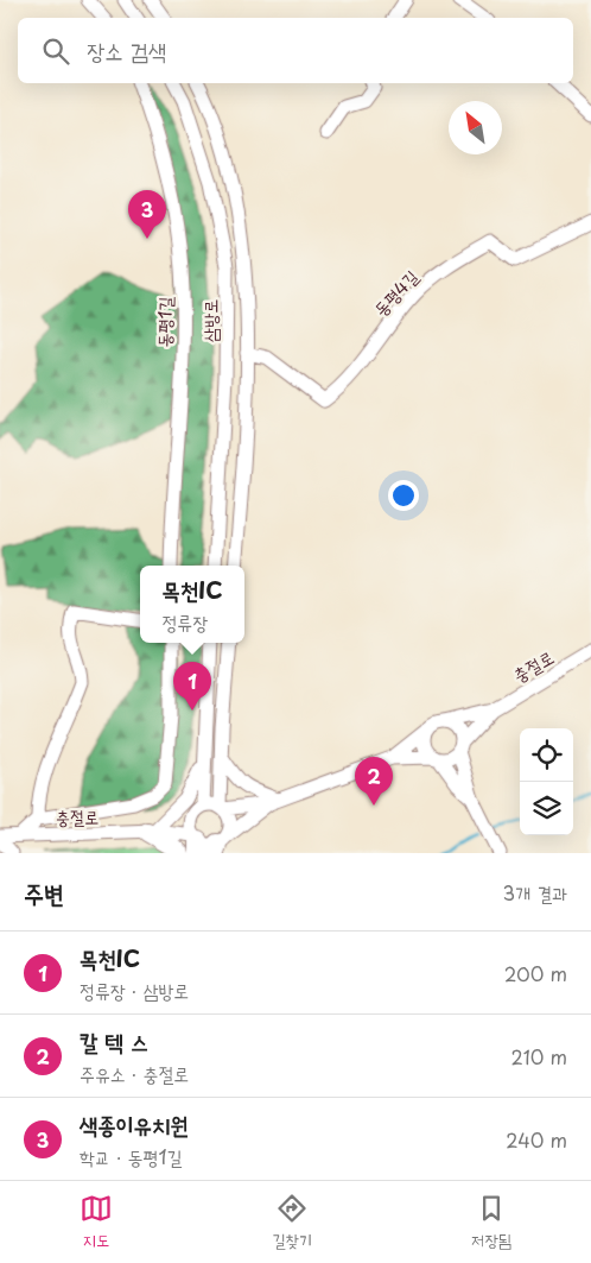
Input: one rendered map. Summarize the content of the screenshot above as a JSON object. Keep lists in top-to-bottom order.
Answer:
{
  "streets": {
    "street": [
      "동평4길",
      "삼방로",
      "동평1길",
      "충절로"
    ]
  },
  "crossings": [
    ["동평4길", "삼방로"]
  ],
  "north": "top left",
  "page": {
    "search": "장소 검색",
    "pins": ["3", "1", "2"],
    "popup": ["목천IC", "정류장"],
    "heading": ["주변", "3개 결과"],
    "list": [
      {
        "mark": "1",
        "name": "목천IC",
        "note": "정류장 · 삼방로",
        "value": "200 m"
      },
      {
        "mark": "2",
        "name": "칼 텍 스",
        "note": "주유소 · 충절로",
        "value": "210 m"
      },
      {
        "mark": "3",
        "name": "색종이유치원",
        "note": "학교 · 동평1길",
        "value": "240 m"
      }
    ],
    "nav": ["지도", "길찾기", "저장됨"]
  }
}
